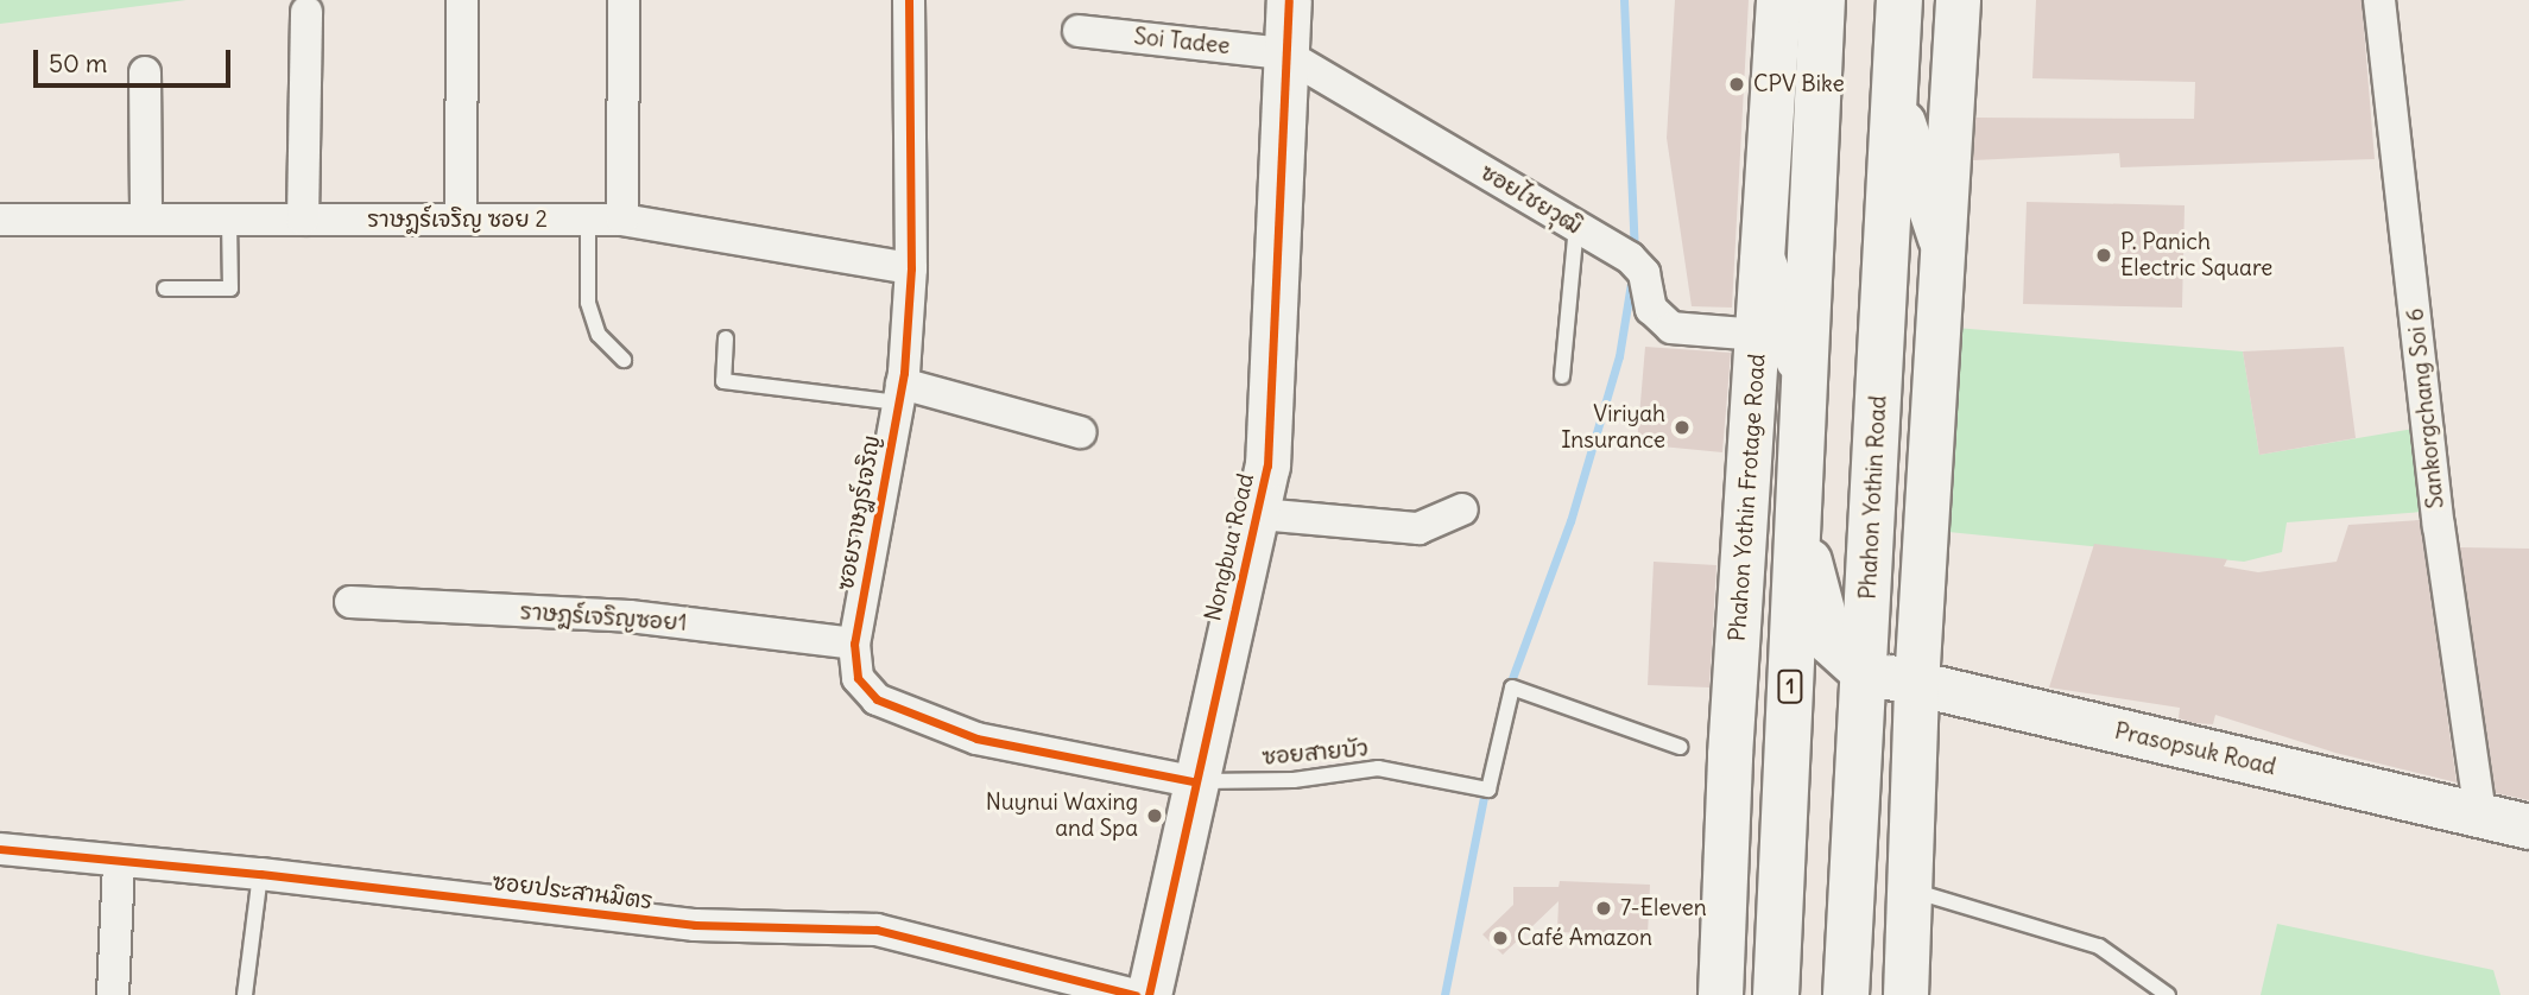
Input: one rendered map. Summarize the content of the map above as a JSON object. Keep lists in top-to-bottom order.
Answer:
{
  "streets": {
    "main road": [
      "Phahon Yothin Frotage Road",
      "Phahon Yothin Road",
      "Nongbua Road",
      "1",
      "Prasopsuk Road"
    ],
    "street": [
      "Soi Tadee",
      "ซอยไชยวุฒิ",
      "ราษฎร์เจริญ ซอย 2",
      "Sankorgchang Soi 6",
      "ซอยราษฎร์เจริญ",
      "ราษฎร์เจริญซอย1",
      "ซอยประสานมิตร"
    ],
    "lane": ["ซอยสายบัว"]
  },
  "crossings": [
    ["Soi Tadee", "ซอยไชยวุฒิ"],
    ["Soi Tadee", "Nongbua Road"],
    ["ซอยไชยวุฒิ", "Phahon Yothin Frotage Road"],
    ["ซอยไชยวุฒิ", "Nongbua Road"],
    ["ราษฎร์เจริญ ซอย 2", "ซอยราษฎร์เจริญ"],
    ["Sankorgchang Soi 6", "Prasopsuk Road"],
    ["Phahon Yothin Road", "Prasopsuk Road"],
    ["ซอยราษฎร์เจริญ", "Nongbua Road"],
    ["ซอยราษฎร์เจริญ", "ราษฎร์เจริญซอย1"],
    ["ซอยราษฎร์เจริญ", "ซอยสายบัว"],
    ["Nongbua Road", "ซอยสายบัว"]
  ],
  "places": [
    "CPV Bike",
    "P. Panich Electric Square",
    "Viriyah Insurance",
    "Nuynui Waxing and Spa",
    "7-Eleven",
    "Café Amazon"
  ],
  "scale_bar": "50 m"
}
